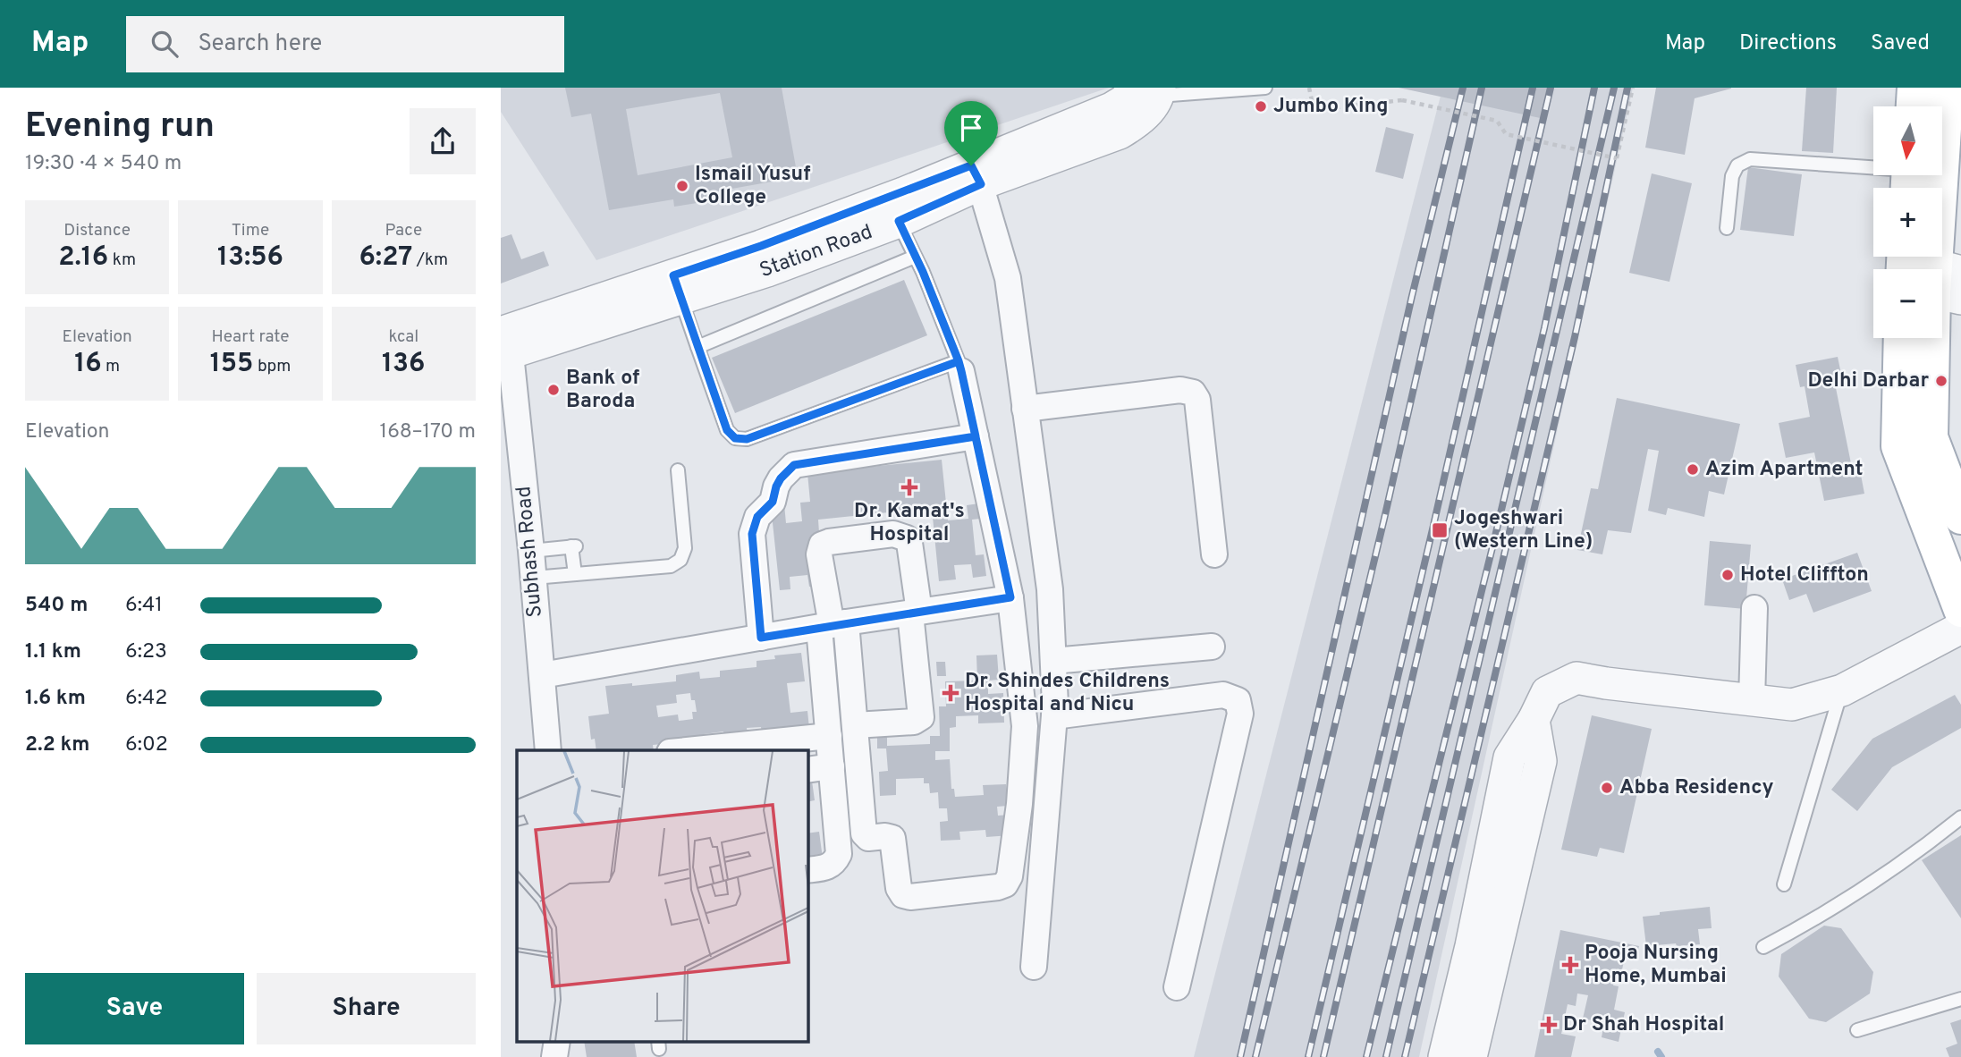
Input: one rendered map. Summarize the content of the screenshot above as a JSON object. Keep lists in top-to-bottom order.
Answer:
{
  "streets": {
    "street": ["Station Road", "Subhash Road"]
  },
  "crossings": [
    ["Station Road", "Subhash Road"]
  ],
  "places": {
    "other": [
      "Jumbo King",
      "Ismail Yusuf College",
      "Delhi Darbar",
      "Bank of Baroda",
      "Azim Apartment",
      "Hotel Cliffton",
      "Abba Residency"
    ],
    "health": [
      "Dr. Kamat's Hospital",
      "Dr. Shindes Childrens Hospital and Nicu",
      "Pooja Nursing Home, Mumbai",
      "Dr Shah Hospital"
    ],
    "transit": ["Jogeshwari (Western Line)"]
  },
  "north": "bottom",
  "page": {
    "header": "Map",
    "search": "Search here",
    "nav": ["Map", "Directions", "Saved"],
    "heading": ["Evening run", "19:30 · 4 × 540 m"],
    "map_buttons": ["+", "−"],
    "stats": [
      ["Distance", "2.16 km"],
      ["Time", "13:56"],
      ["Pace", "6:27 /km"],
      ["Elevation", "16 m"],
      ["Heart rate", "155 bpm"],
      ["kcal", "136"]
    ],
    "chart": ["Elevation", "168–170 m"],
    "list": [
      {
        "name": "540 m",
        "note": "6:41"
      },
      {
        "name": "1.1 km",
        "note": "6:23"
      },
      {
        "name": "1.6 km",
        "note": "6:42"
      },
      {
        "name": "2.2 km",
        "note": "6:02"
      }
    ],
    "buttons": ["Save", "Share"]
  }
}
